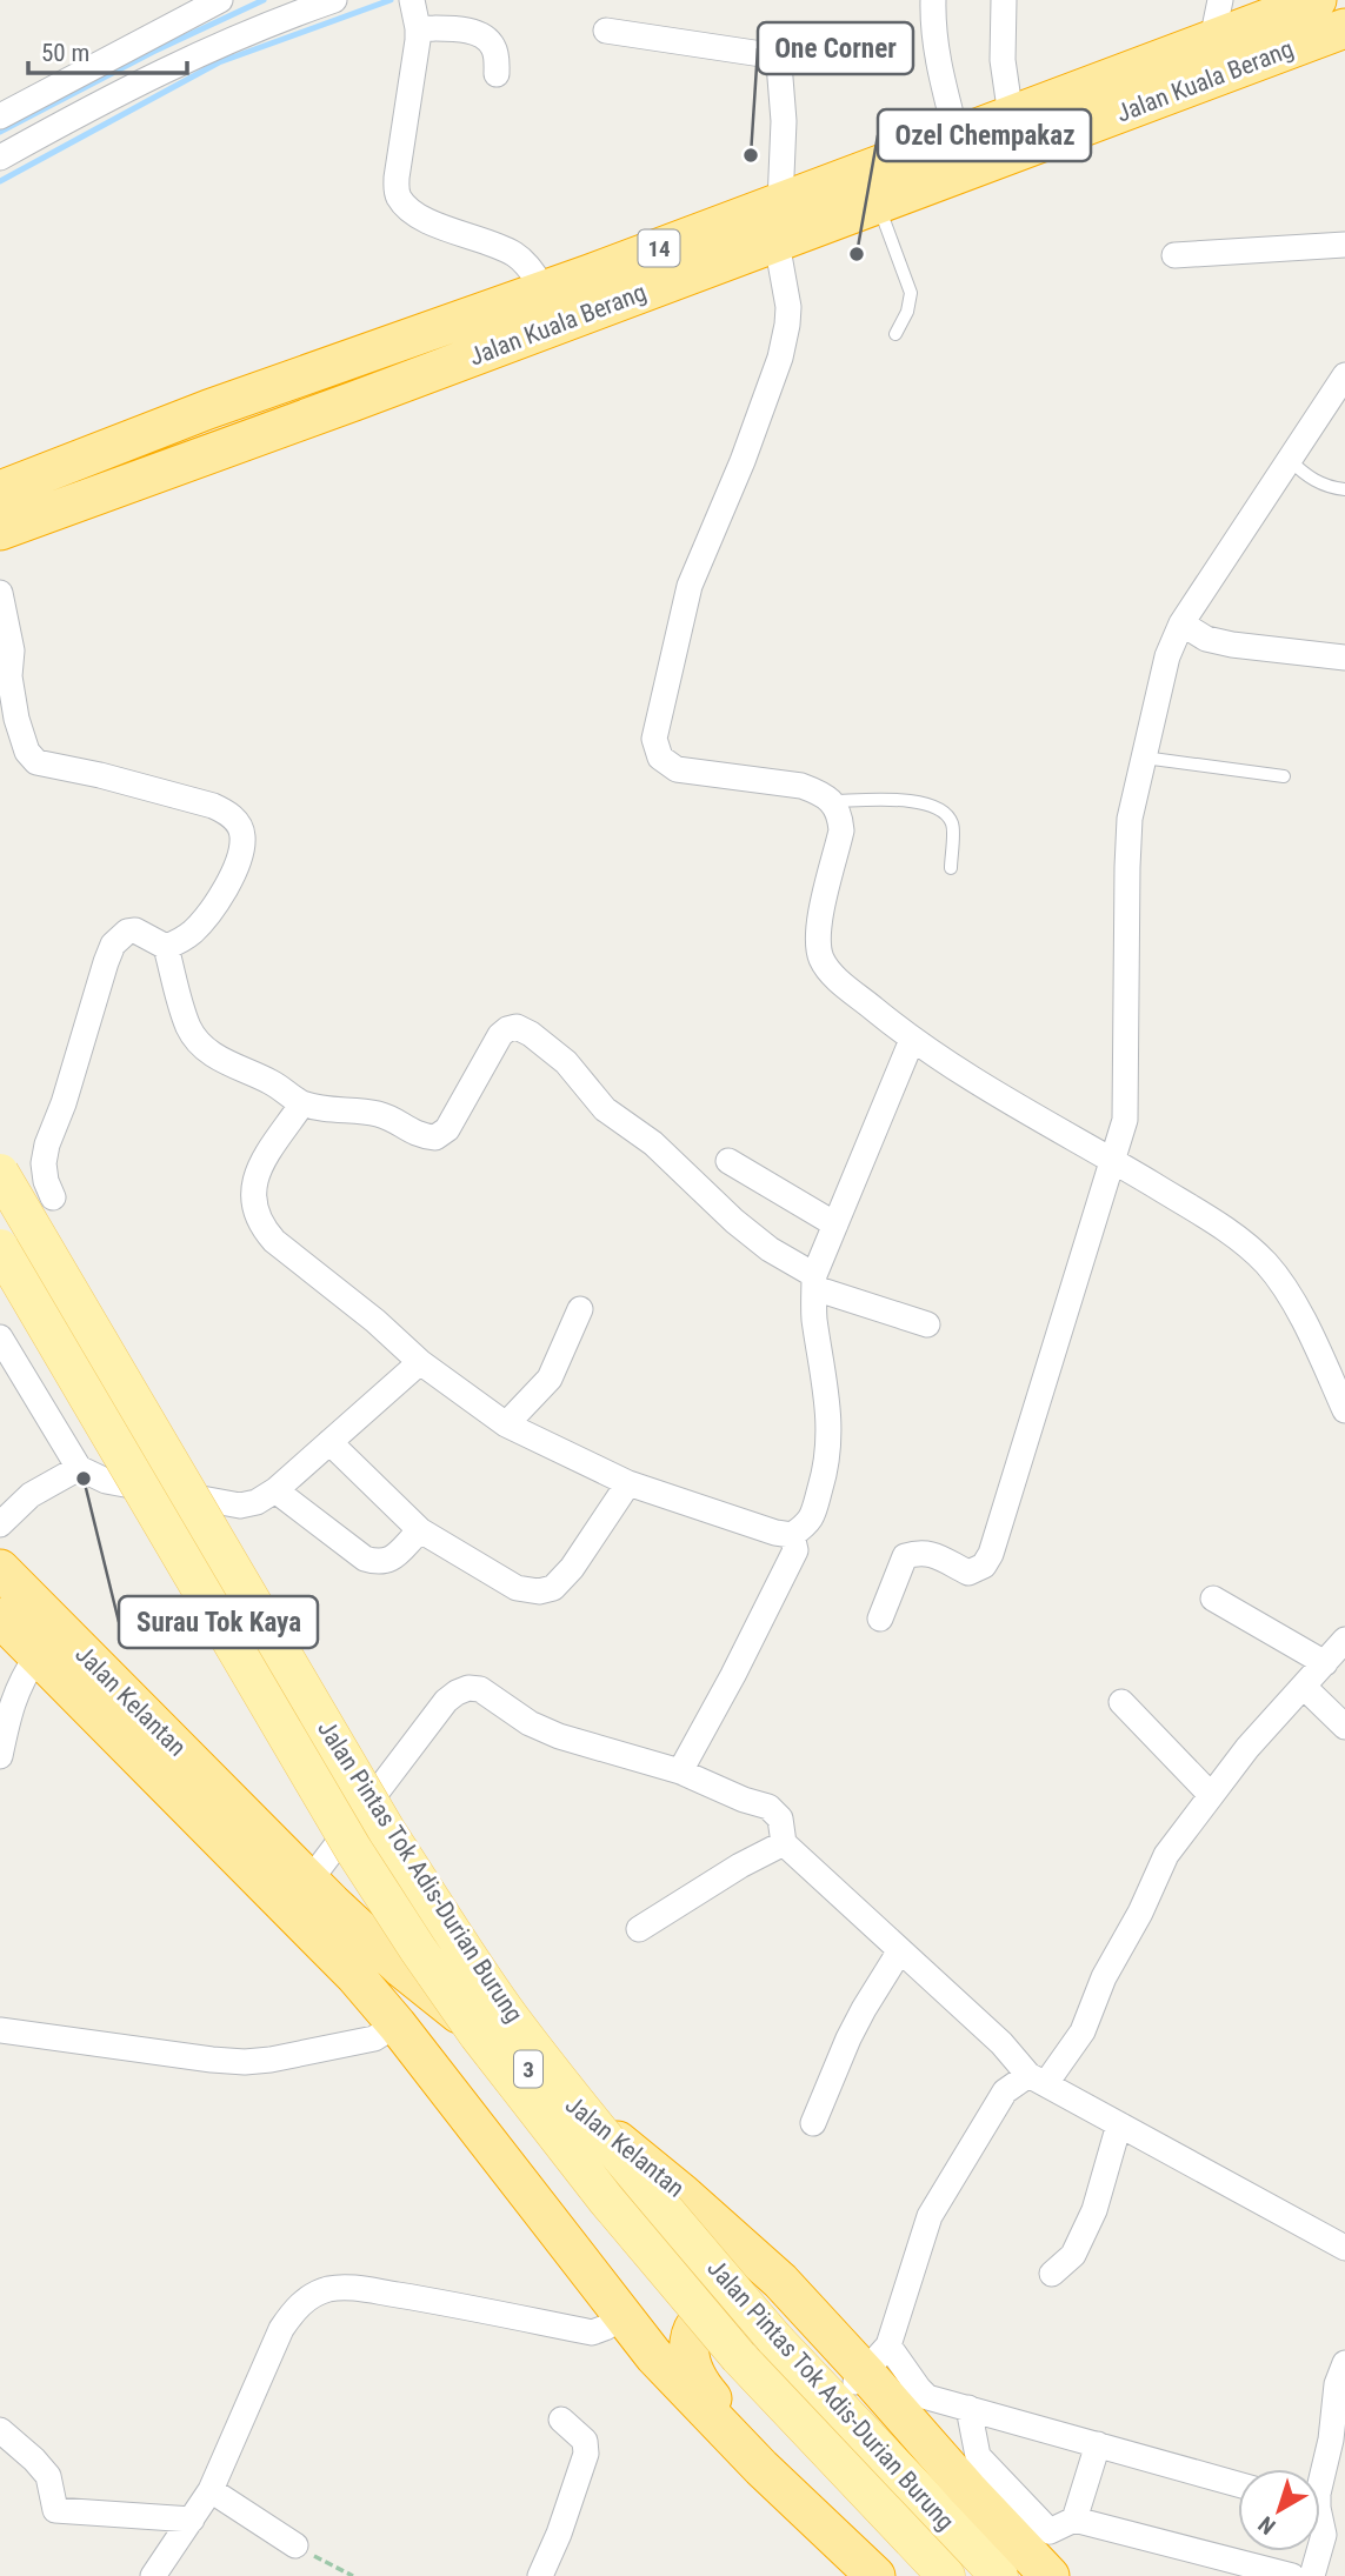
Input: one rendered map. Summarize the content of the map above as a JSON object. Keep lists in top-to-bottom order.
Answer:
{
  "streets": {
    "highway": [
      "Jalan Kuala Berang",
      "14",
      "Jalan Kelantan",
      "3"
    ],
    "main road": ["Jalan Pintas Tok Adis-Durian Burung"]
  },
  "places": ["One Corner", "Ozel Chempakaz", "Surau Tok Kaya"],
  "scale_bar": "50 m",
  "north": "bottom left"
}
